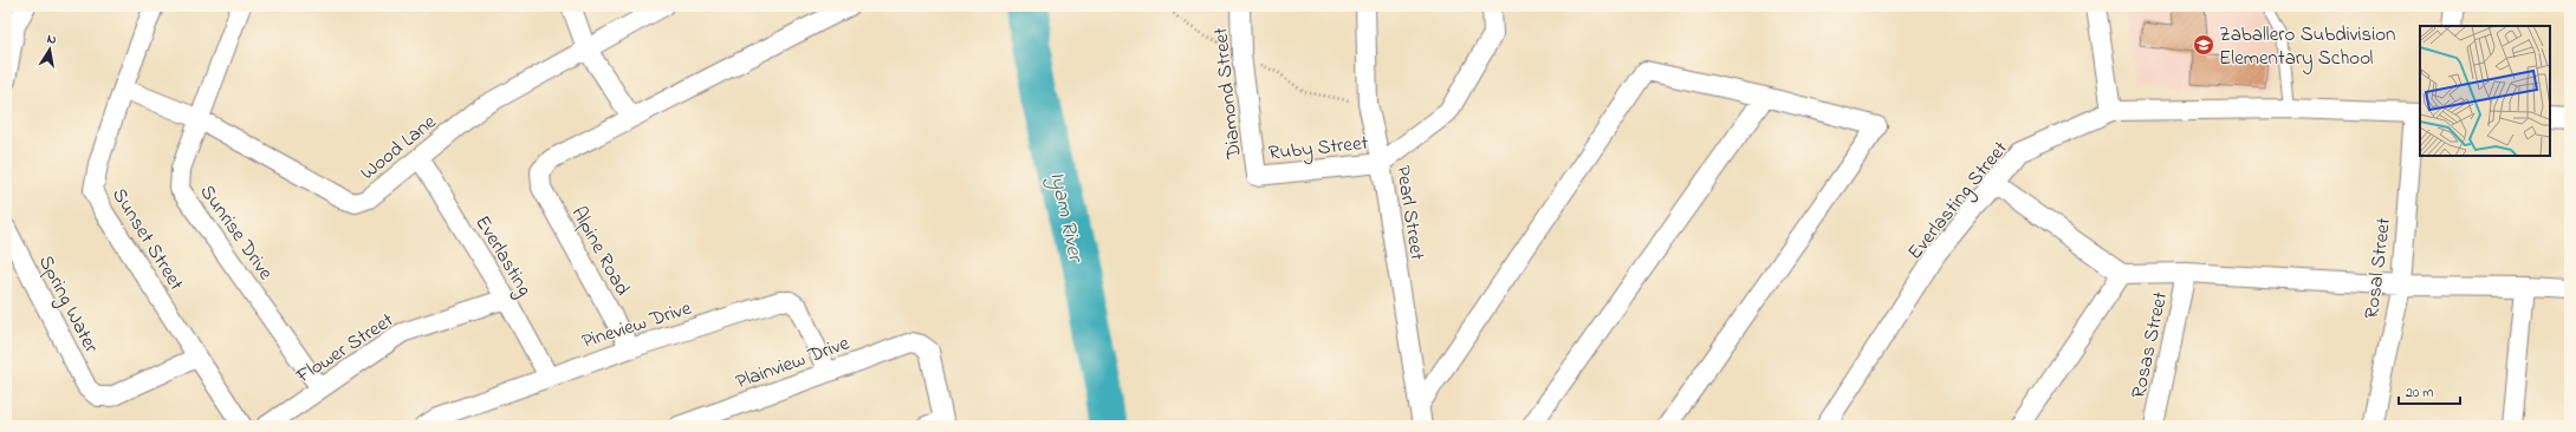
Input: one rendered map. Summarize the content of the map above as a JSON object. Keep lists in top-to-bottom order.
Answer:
{
  "streets": {
    "street": [
      "Diamond Street",
      "Wood Lane",
      "Ruby Street",
      "Everlasting Street",
      "Pearl Street",
      "Sunrise Drive",
      "Sunset Street",
      "Alpine Road",
      "Everlasting",
      "Rosal Street",
      "Spring Water",
      "Pineview Drive",
      "Rosas Street",
      "Flower Street",
      "Plainview Drive"
    ]
  },
  "crossings": [
    ["Diamond Street", "Ruby Street"],
    ["Wood Lane", "Sunrise Drive"],
    ["Wood Lane", "Sunset Street"],
    ["Wood Lane", "Everlasting"],
    ["Ruby Street", "Pearl Street"],
    ["Everlasting Street", "Rosal Street"],
    ["Sunrise Drive", "Flower Street"],
    ["Sunset Street", "Spring Water"],
    ["Alpine Road", "Pineview Drive"],
    ["Everlasting", "Pineview Drive"],
    ["Everlasting", "Flower Street"],
    ["Pineview Drive", "Plainview Drive"]
  ],
  "water": ["Iyam River"],
  "places": {
    "school or university": ["Zaballero Subdivision Elementary School"]
  },
  "scale_bar": "20 m",
  "north": "top"
}
